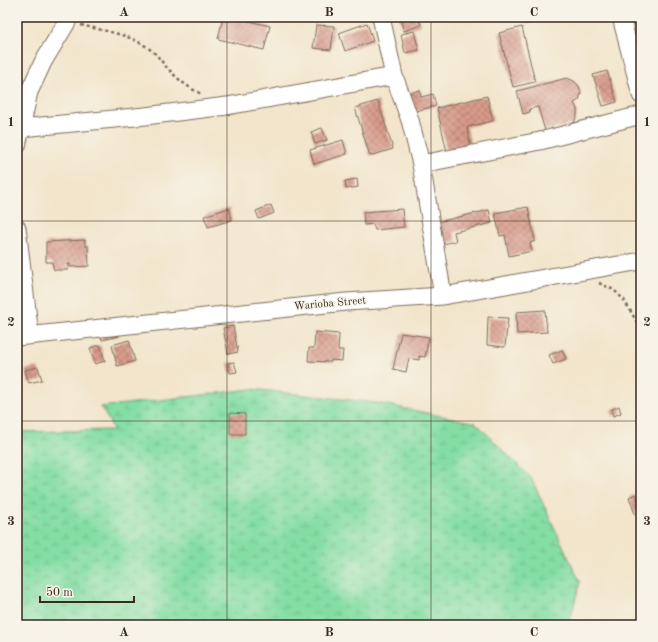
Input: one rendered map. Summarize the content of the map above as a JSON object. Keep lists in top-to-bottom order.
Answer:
{
  "streets": {
    "street": ["Warioba Street"]
  },
  "scale_bar": "50 m",
  "grid": {
    "columns": ["A", "B", "C"],
    "rows": ["1", "2", "3"]
  }
}
